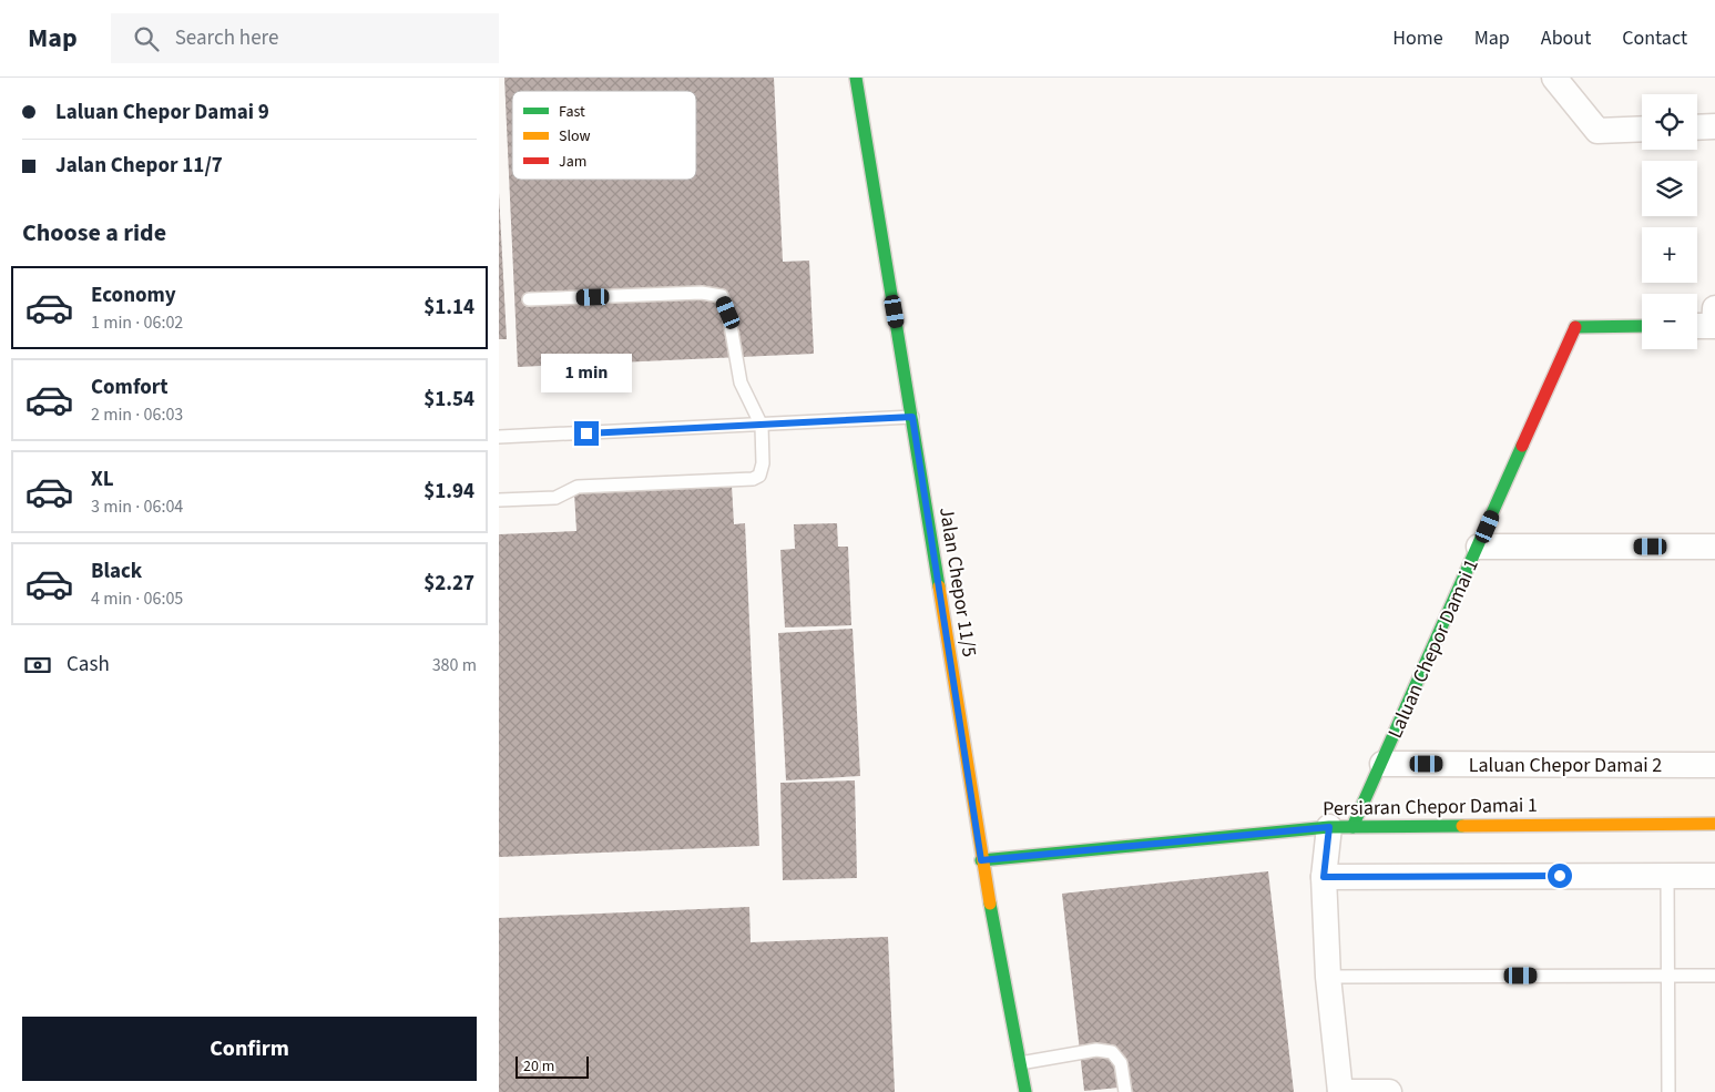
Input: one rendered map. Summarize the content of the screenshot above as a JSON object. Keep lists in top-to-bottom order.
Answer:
{
  "streets": {
    "street": [
      "Jalan Chepor 11/5",
      "Laluan Chepor Damai 1",
      "Laluan Chepor Damai 2",
      "Persiaran Chepor Damai 1"
    ]
  },
  "crossings": [
    ["Jalan Chepor 11/5", "Persiaran Chepor Damai 1"],
    ["Laluan Chepor Damai 1", "Laluan Chepor Damai 2"],
    ["Laluan Chepor Damai 1", "Persiaran Chepor Damai 1"]
  ],
  "legend": ["Fast", "Slow", "Jam"],
  "scale_bar": "20 m",
  "page": {
    "header": "Map",
    "search": "Search here",
    "nav": [
      "Home",
      "Map",
      "About",
      "Contact"
    ],
    "banner": ["Laluan Chepor Damai 9", "Jalan Chepor 11/7"],
    "map_buttons": ["+", "−"],
    "heading": "Choose a ride",
    "list": [
      {
        "name": "Economy",
        "note": "1 min · 06:02",
        "value": "$1.14"
      },
      {
        "name": "Comfort",
        "note": "2 min · 06:03",
        "value": "$1.54"
      },
      {
        "name": "XL",
        "note": "3 min · 06:04",
        "value": "$1.94"
      },
      {
        "name": "Black",
        "note": "4 min · 06:05",
        "value": "$2.27"
      }
    ],
    "bubble": "1 min",
    "pay": ["Cash", "380 m"],
    "buttons": "Confirm",
    "scale": "20 m"
  }
}
